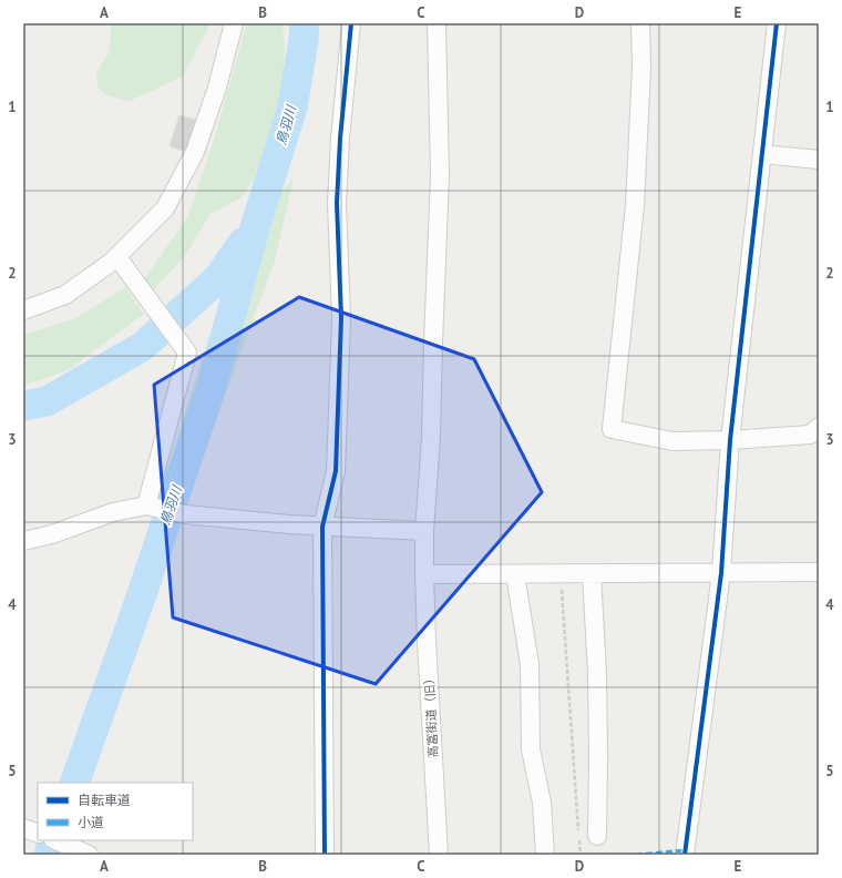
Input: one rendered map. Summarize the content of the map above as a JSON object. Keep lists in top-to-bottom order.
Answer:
{
  "streets": {
    "street": ["高富街道（旧）"]
  },
  "water": ["鳥羽川"],
  "legend": ["自転車道", "小道"],
  "grid": {
    "columns": [
      "A",
      "B",
      "C",
      "D",
      "E"
    ],
    "rows": [
      "1",
      "2",
      "3",
      "4",
      "5"
    ]
  }
}
